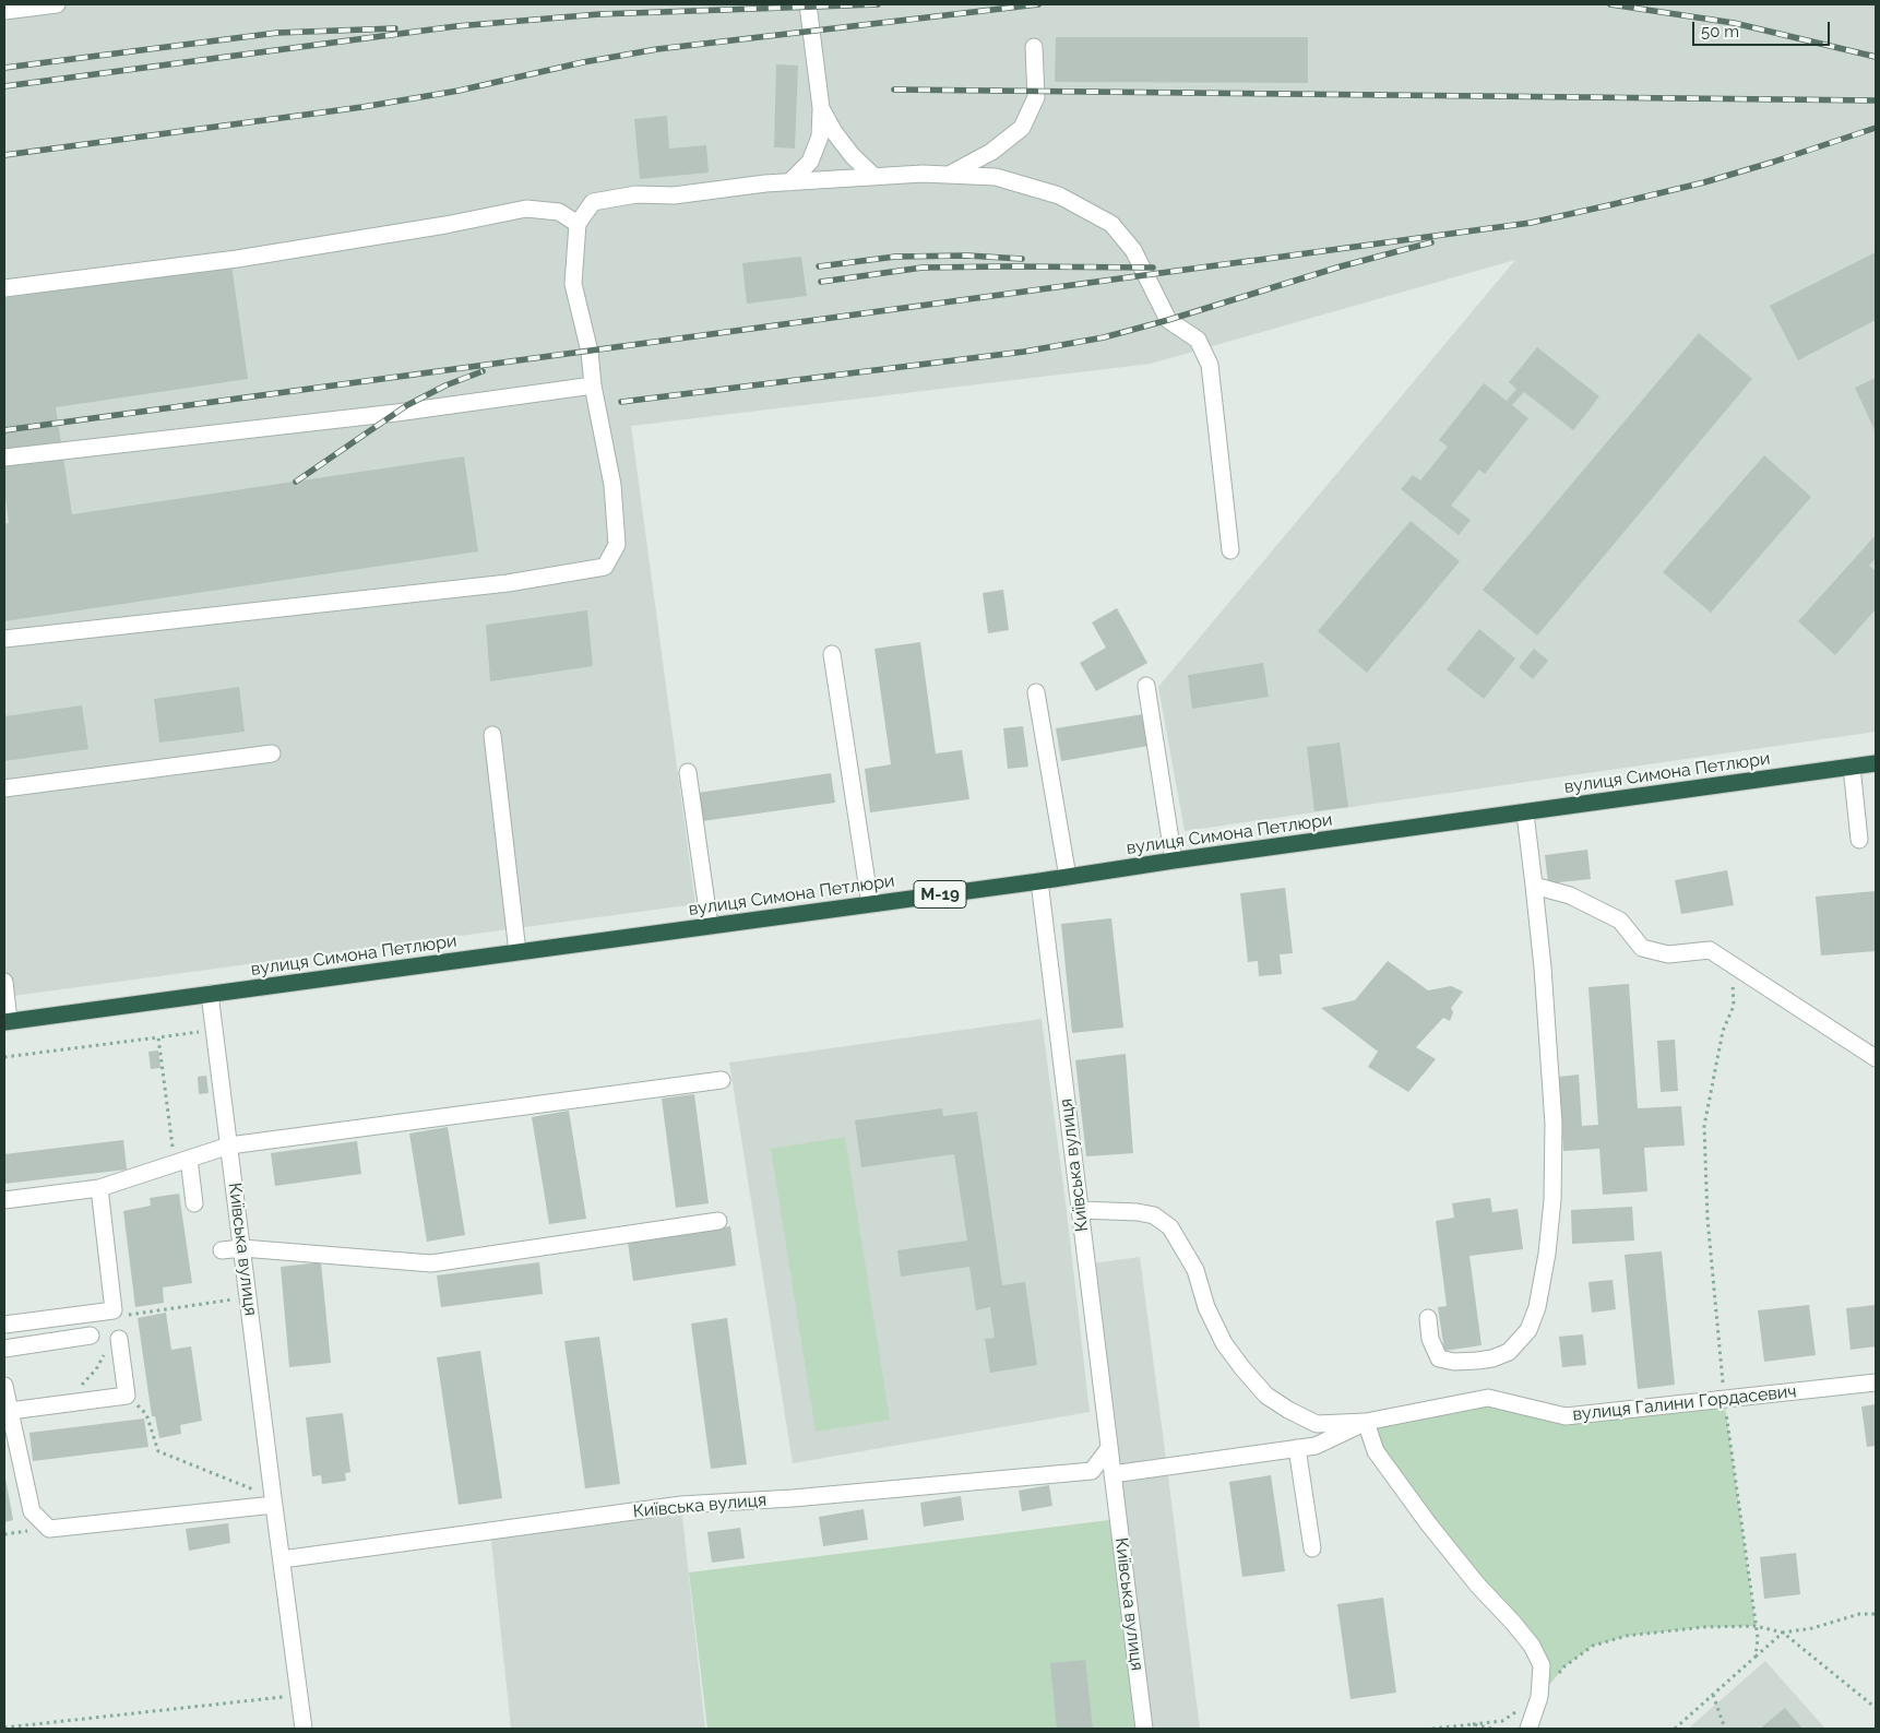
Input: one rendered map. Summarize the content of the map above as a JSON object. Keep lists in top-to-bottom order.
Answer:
{
  "streets": {
    "highway": ["вулиця Симона Петлюри", "М-19"],
    "street": ["Київська вулиця", "вулиця Галини Гордасевич"]
  },
  "crossings": [
    ["вулиця Симона Петлюри", "Київська вулиця"]
  ],
  "scale_bar": "50 m"
}
